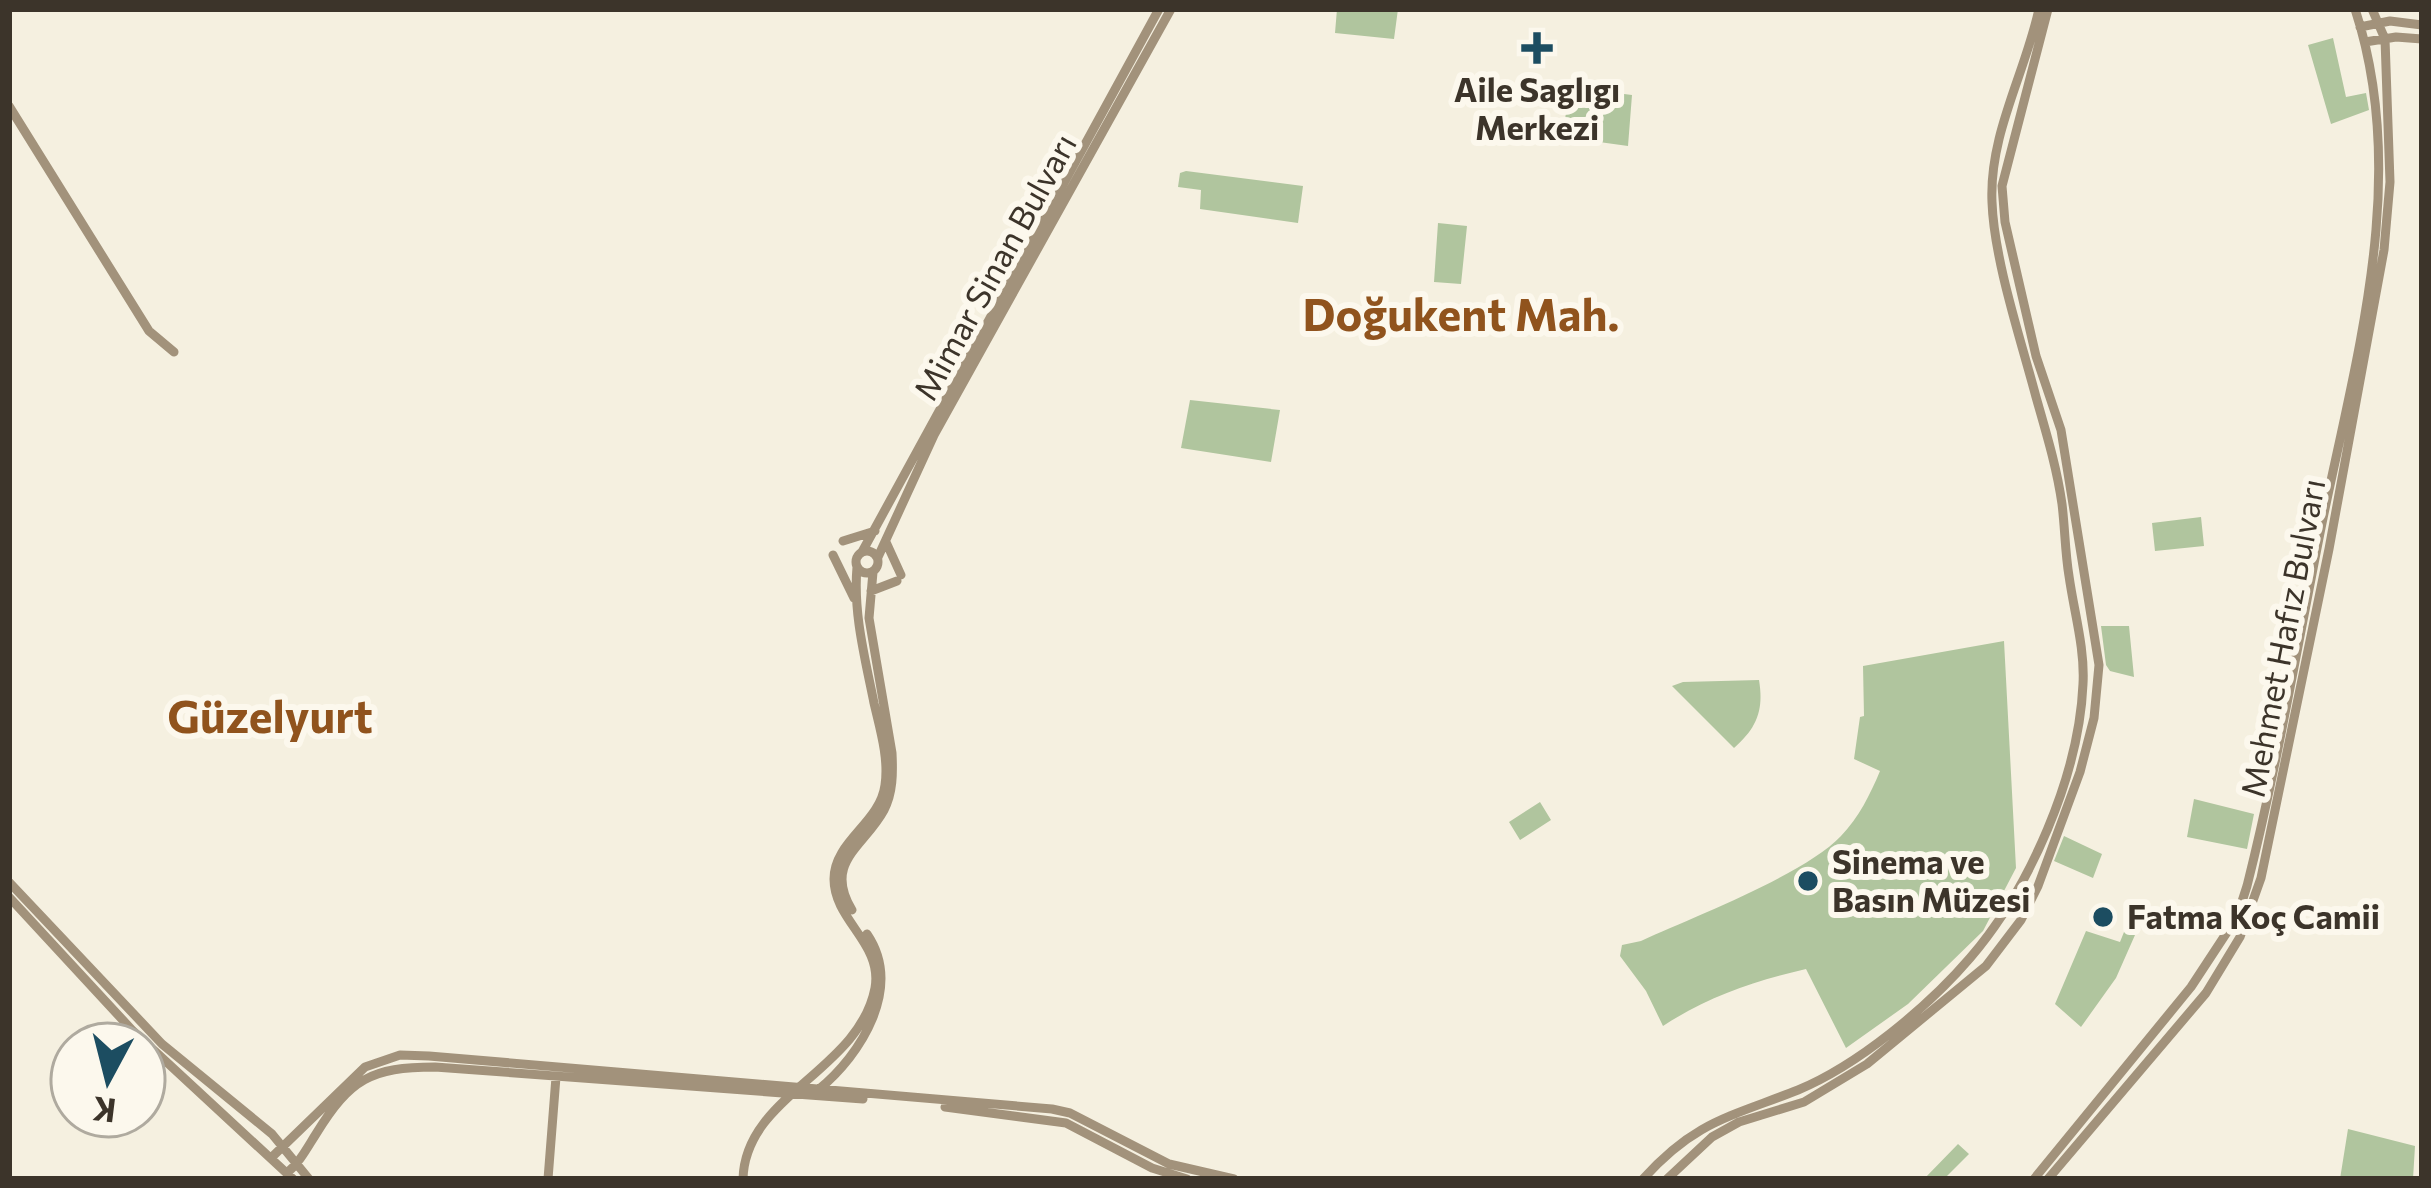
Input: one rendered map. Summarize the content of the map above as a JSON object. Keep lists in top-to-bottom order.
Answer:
{
  "streets": {
    "main road": ["Mimar Sinan Bulvarı", "Mehmet Hafız Bulvarı"]
  },
  "districts": ["Doğukent Mah.", "Güzelyurt"],
  "places": {
    "health": ["Aile Saglıgı Merkezi"],
    "other": ["Sinema ve Basın Müzesi", "Fatma Koç Camii"]
  },
  "north": "bottom"
}
